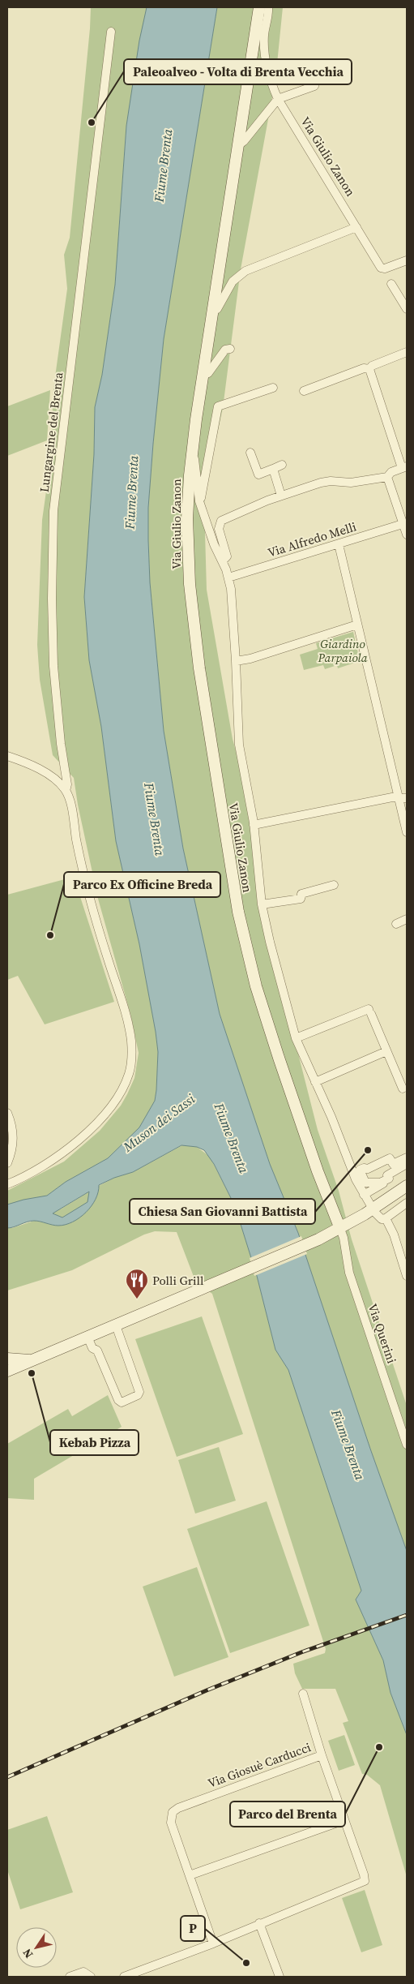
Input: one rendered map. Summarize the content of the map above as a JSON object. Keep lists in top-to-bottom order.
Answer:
{
  "streets": {
    "street": [
      "Via Giulio Zanon",
      "Lungargine del Brenta",
      "Via Alfredo Melli",
      "Via Querini",
      "Via Giosuè Carducci"
    ]
  },
  "crossings": [
    ["Via Giulio Zanon", "Via Alfredo Melli"],
    ["Via Giulio Zanon", "Via Querini"]
  ],
  "water": ["Fiume Brenta", "Muson dei Sassi"],
  "parks": ["Giardino Parpaiola"],
  "places": {
    "other": [
      "Paleoalveo - Volta di Brenta Vecchia",
      "Parco Ex Officine Breda",
      "Chiesa San Giovanni Battista",
      "Kebab Pizza",
      "Parco del Brenta",
      "P"
    ],
    "restaurant": ["Polli Grill"]
  },
  "north": "bottom left"
}
